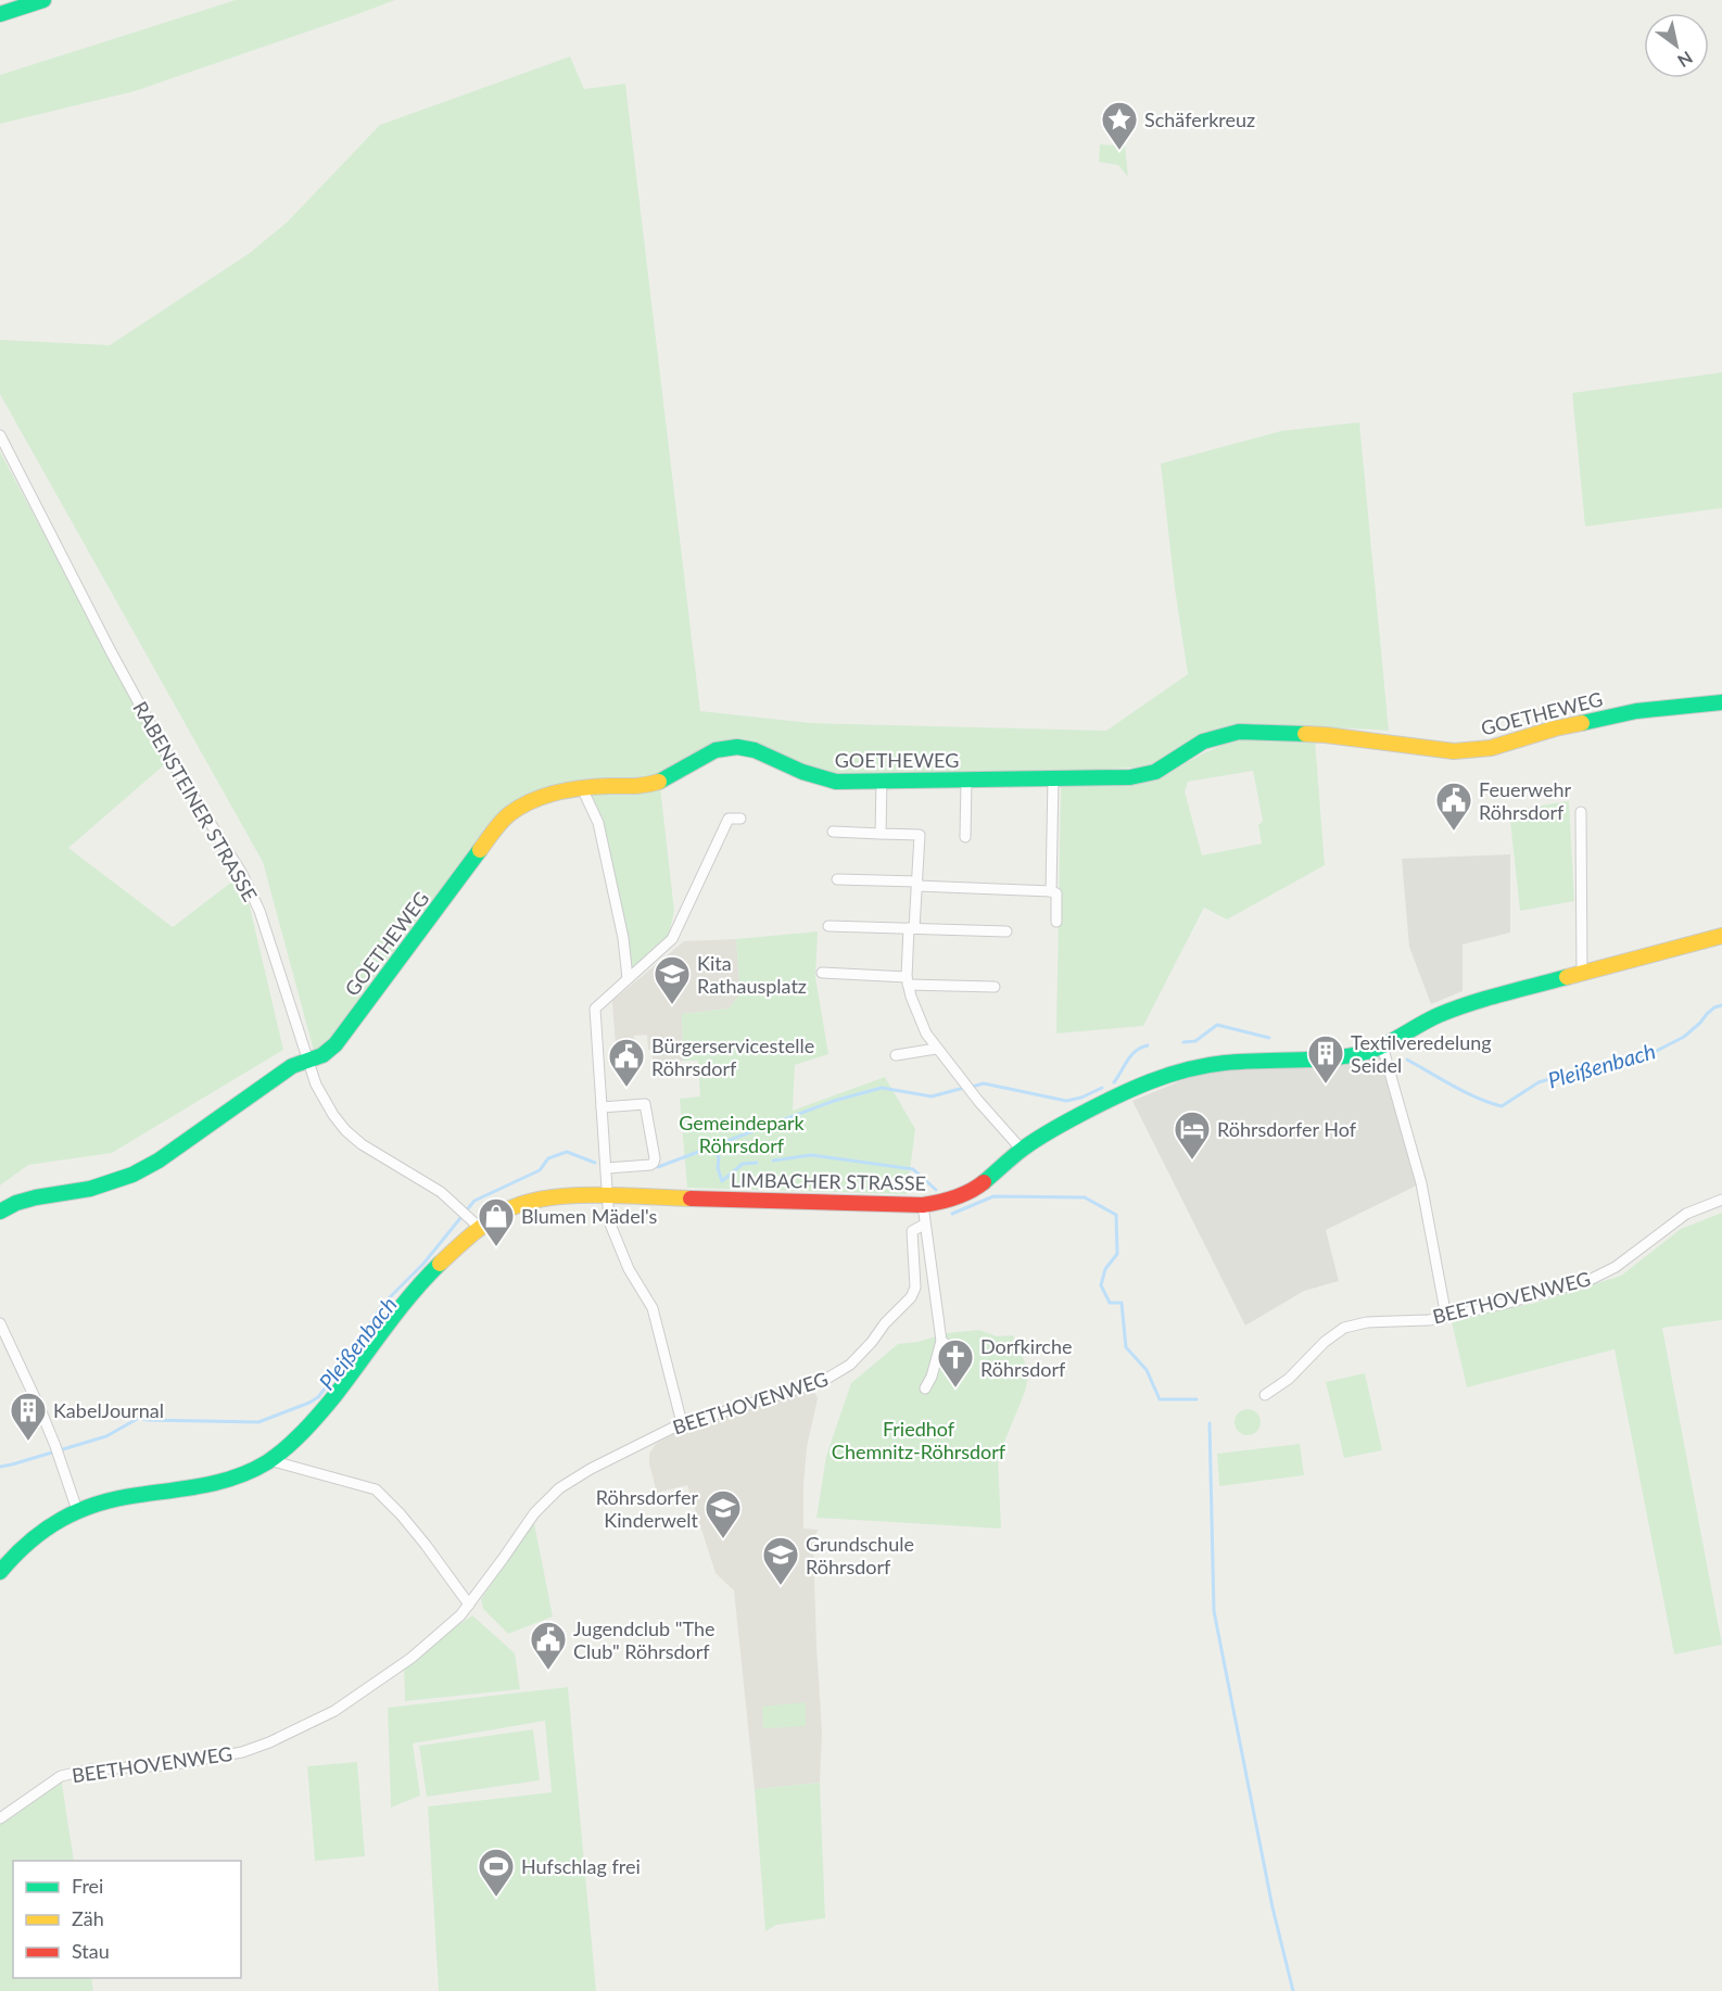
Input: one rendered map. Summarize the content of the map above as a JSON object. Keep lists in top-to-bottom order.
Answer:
{
  "streets": {
    "main road": ["GOETHEWEG", "LIMBACHER STRASSE"],
    "street": ["RABENSTEINER STRASSE", "BEETHOVENWEG"]
  },
  "crossings": [
    ["GOETHEWEG", "RABENSTEINER STRASSE"],
    ["RABENSTEINER STRASSE", "LIMBACHER STRASSE"]
  ],
  "water": ["Pleißenbach"],
  "parks": ["Gemeindepark Röhrsdorf", "Friedhof Chemnitz-Röhrsdorf"],
  "places": {
    "place": ["Schäferkreuz"],
    "public building": ["Feuerwehr Röhrsdorf", "Bürgerservicestelle Röhrsdorf", "Jugendclub \"The Club\" Röhrsdorf"],
    "school or university": ["Kita Rathausplatz", "Röhrsdorfer Kinderwelt", "Grundschule Röhrsdorf"],
    "building": ["Textilveredelung Seidel", "KabelJournal"],
    "hotel": ["Röhrsdorfer Hof"],
    "shop": ["Blumen Mädel's"],
    "church": ["Dorfkirche Röhrsdorf"],
    "sports": ["Hufschlag frei"]
  },
  "legend": ["Frei", "Zäh", "Stau"],
  "north": "bottom right"
}
